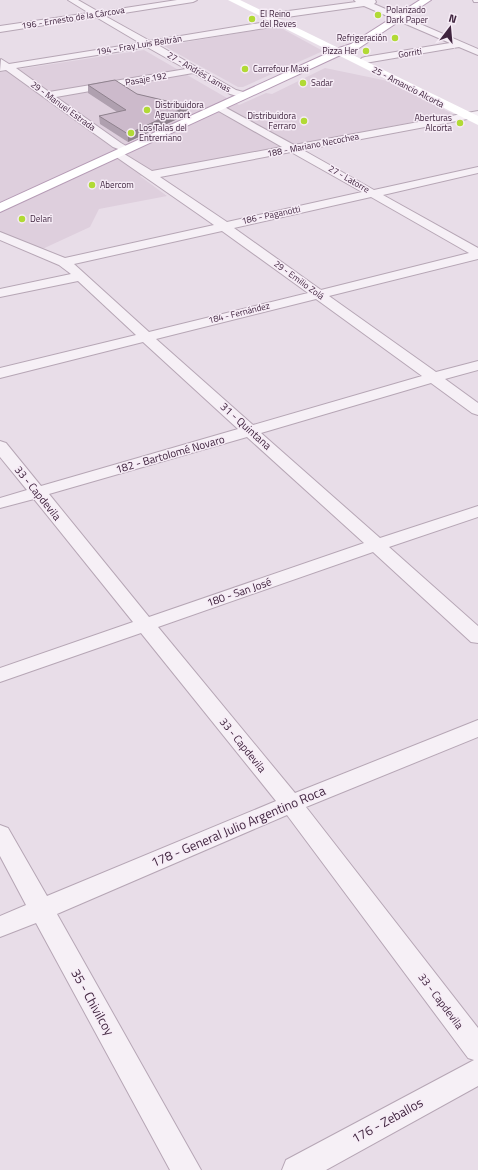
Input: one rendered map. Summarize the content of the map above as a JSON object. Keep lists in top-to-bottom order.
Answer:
{
  "streets": {
    "main road": ["25 - Amancio Alcorta"],
    "street": [
      "196 - Ernesto de la Cárcova",
      "194 - Fray Luis Beltrán",
      "Gorriti",
      "27 - Andrés Lamas",
      "Pasaje 192",
      "29 - Manuel Estrada",
      "188 - Mariano Necochea",
      "27 - Latorre",
      "186 - Paganotti",
      "29 - Emilio Zolá",
      "184 - Fernández",
      "31 - Quintana",
      "182 - Bartolomé Novaro",
      "33 - Capdevila",
      "180 - San José",
      "178 - General Julio Argentino Roca",
      "35 - Chivilcoy",
      "176 - Zeballos"
    ]
  },
  "crossings": [
    ["196 - Ernesto de la Cárcova", "27 - Andrés Lamas"],
    ["194 - Fray Luis Beltrán", "27 - Andrés Lamas"],
    ["194 - Fray Luis Beltrán", "29 - Manuel Estrada"],
    ["27 - Andrés Lamas", "Pasaje 192"],
    ["Pasaje 192", "29 - Manuel Estrada"],
    ["25 - Amancio Alcorta", "188 - Mariano Necochea"],
    ["29 - Manuel Estrada", "29 - Emilio Zolá"],
    ["188 - Mariano Necochea", "27 - Latorre"],
    ["188 - Mariano Necochea", "29 - Emilio Zolá"],
    ["27 - Latorre", "186 - Paganotti"],
    ["27 - Latorre", "184 - Fernández"],
    ["186 - Paganotti", "29 - Emilio Zolá"],
    ["186 - Paganotti", "31 - Quintana"],
    ["29 - Emilio Zolá", "184 - Fernández"],
    ["29 - Emilio Zolá", "182 - Bartolomé Novaro"],
    ["184 - Fernández", "31 - Quintana"],
    ["31 - Quintana", "182 - Bartolomé Novaro"],
    ["31 - Quintana", "180 - San José"],
    ["182 - Bartolomé Novaro", "33 - Capdevila"],
    ["33 - Capdevila", "180 - San José"],
    ["33 - Capdevila", "178 - General Julio Argentino Roca"],
    ["178 - General Julio Argentino Roca", "35 - Chivilcoy"]
  ],
  "places": [
    "Polarizado Dark Paper",
    "El Reino del Reves",
    "Refrigeración",
    "Pizza Her",
    "Carrefour Maxi",
    "Sadar",
    "Distribuidora Aguanort",
    "Distribuidora Ferraro",
    "Aberturas Alcorta",
    "Los Talas del Entrerriano",
    "Abercom",
    "Delari"
  ],
  "north": "top"
}
